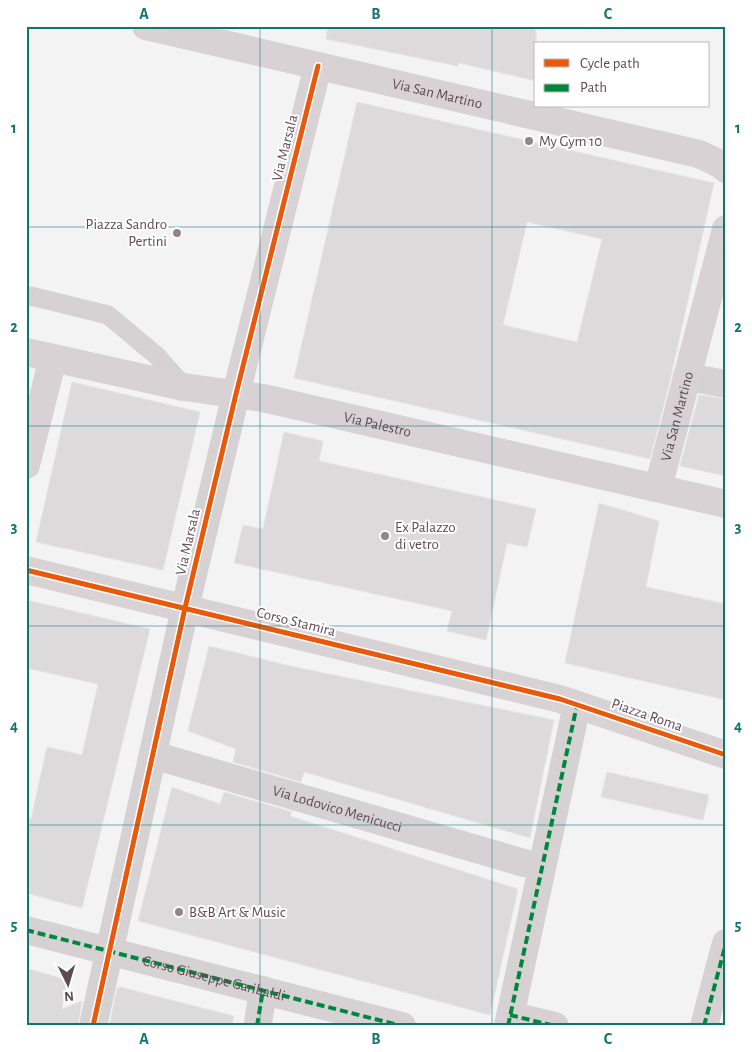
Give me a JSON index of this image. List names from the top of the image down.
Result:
{
  "streets": {
    "street": [
      "Via San Martino",
      "Via Marsala",
      "Via Palestro",
      "Corso Stamira",
      "Piazza Roma",
      "Via Lodovico Menicucci",
      "Corso Giuseppe Garibaldi"
    ]
  },
  "crossings": [
    ["Via San Martino", "Via Marsala"],
    ["Via San Martino", "Via Palestro"],
    ["Via Marsala", "Via Palestro"],
    ["Via Marsala", "Corso Stamira"],
    ["Via Marsala", "Via Lodovico Menicucci"],
    ["Via Marsala", "Corso Giuseppe Garibaldi"],
    ["Corso Stamira", "Piazza Roma"]
  ],
  "places": [
    "My Gym 10",
    "Piazza Sandro Pertini",
    "Ex Palazzo di vetro",
    "B&B Art & Music"
  ],
  "legend": ["Cycle path", "Path"],
  "north": "bottom",
  "grid": {
    "columns": ["A", "B", "C"],
    "rows": [
      "1",
      "2",
      "3",
      "4",
      "5"
    ]
  }
}
